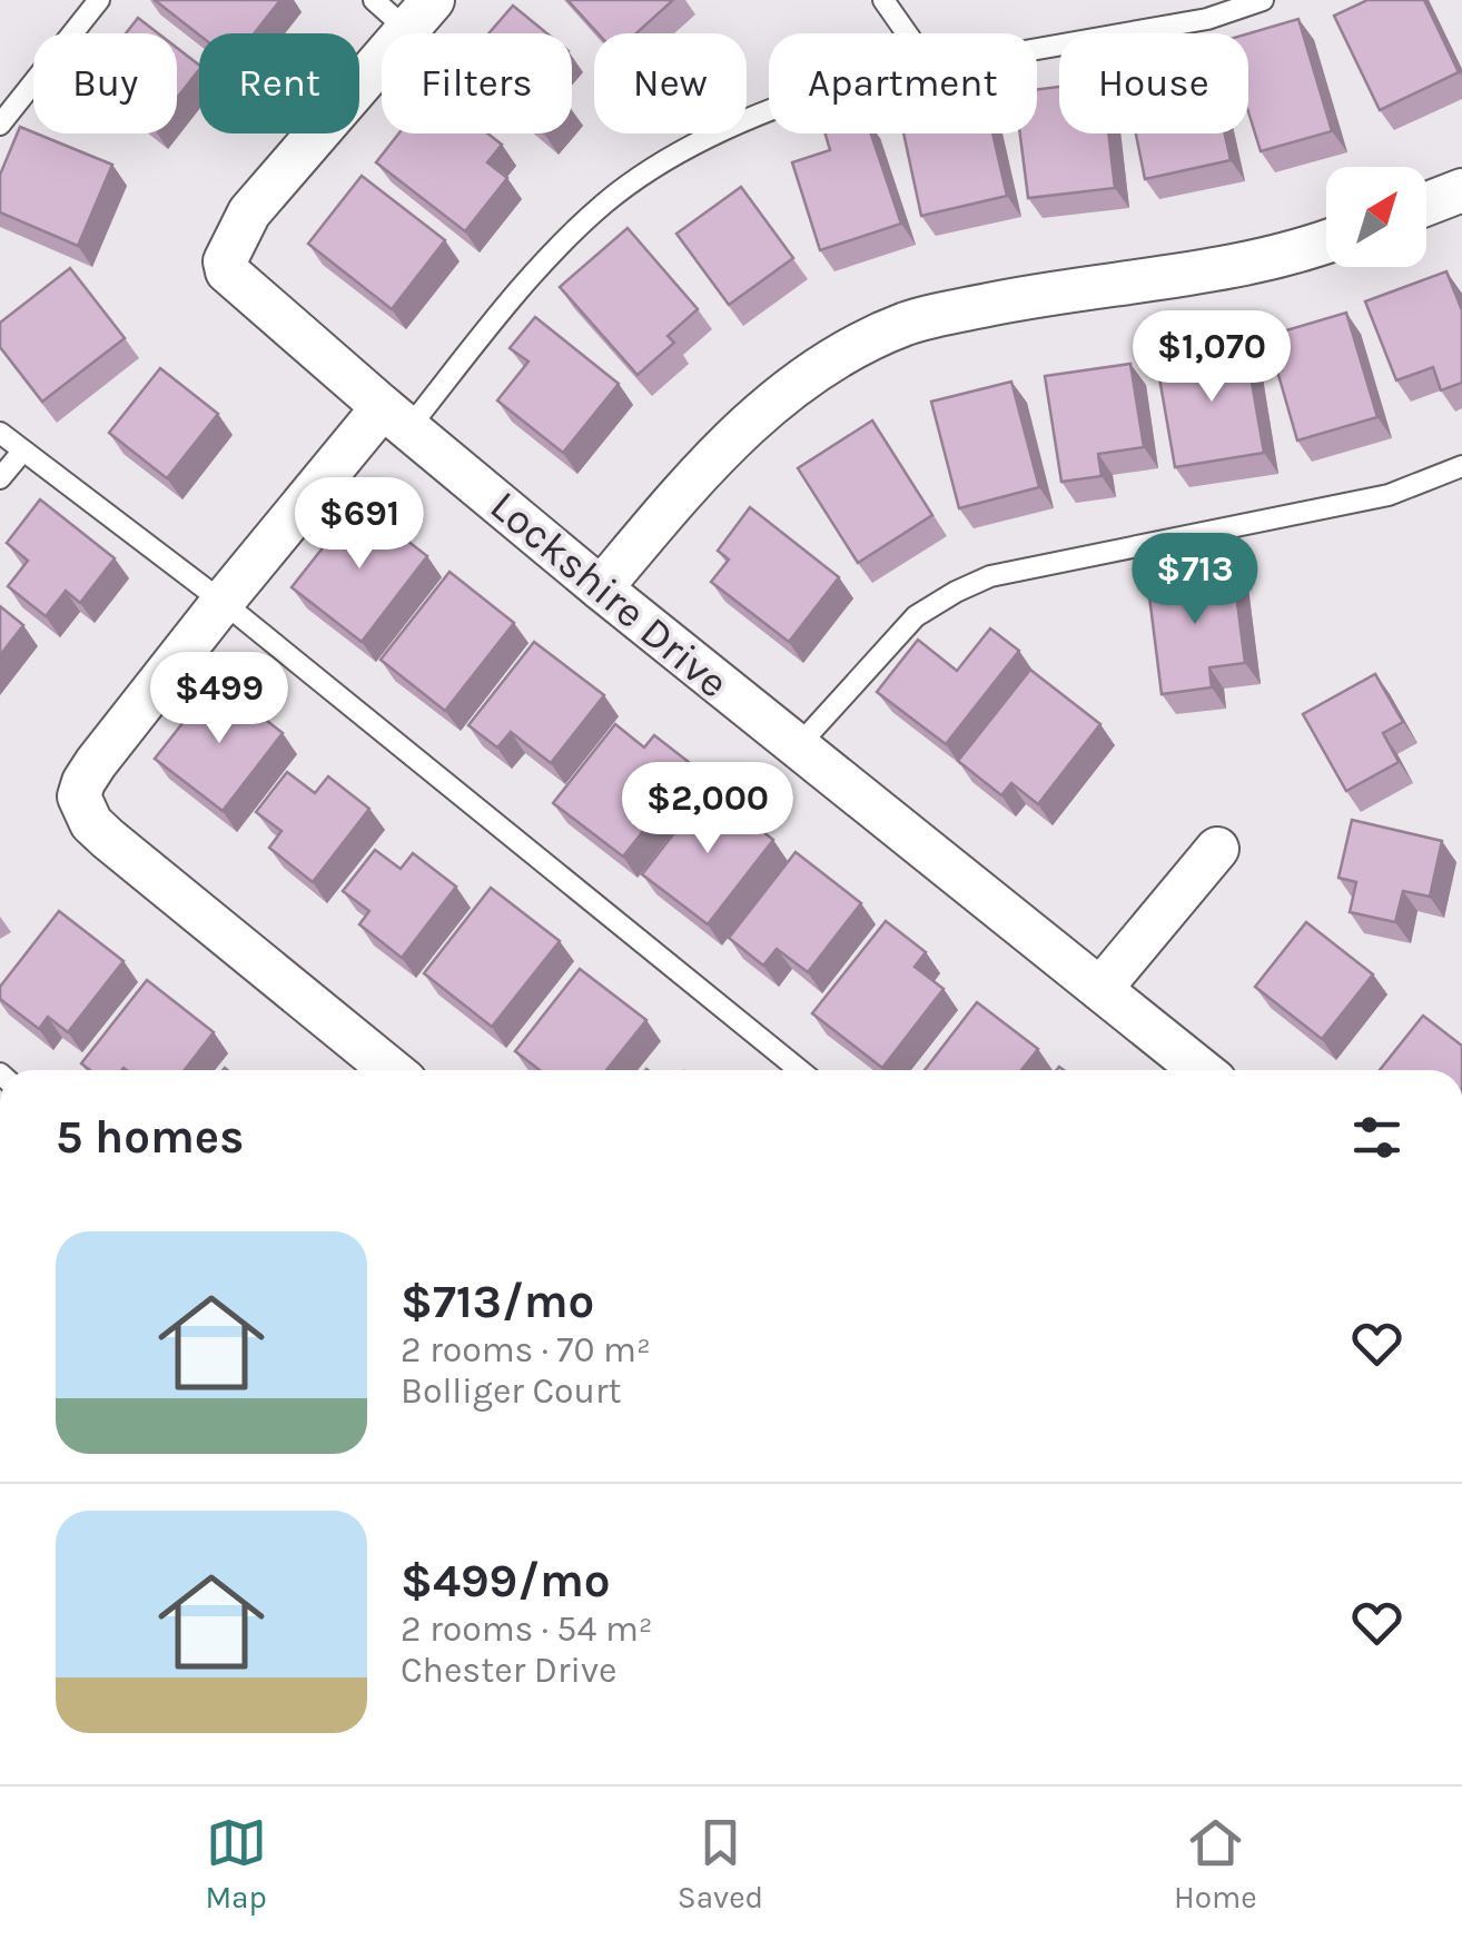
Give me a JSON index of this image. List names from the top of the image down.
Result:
{
  "streets": {
    "street": ["Lockshire Drive"]
  },
  "north": "top right",
  "page": {
    "chip": [
      "Buy",
      "Rent",
      "Filters",
      "New",
      "Apartment",
      "House"
    ],
    "price": [
      "$1,070",
      "$691",
      "$713",
      "$499",
      "$2,000"
    ],
    "heading": "5 homes",
    "list": [
      {
        "name": "$713/mo",
        "note": "2 rooms · 70 m² · Bolliger Court"
      },
      {
        "name": "$499/mo",
        "note": "2 rooms · 54 m² · Chester Drive"
      }
    ],
    "tabs": ["Map", "Saved", "Home"]
  }
}
